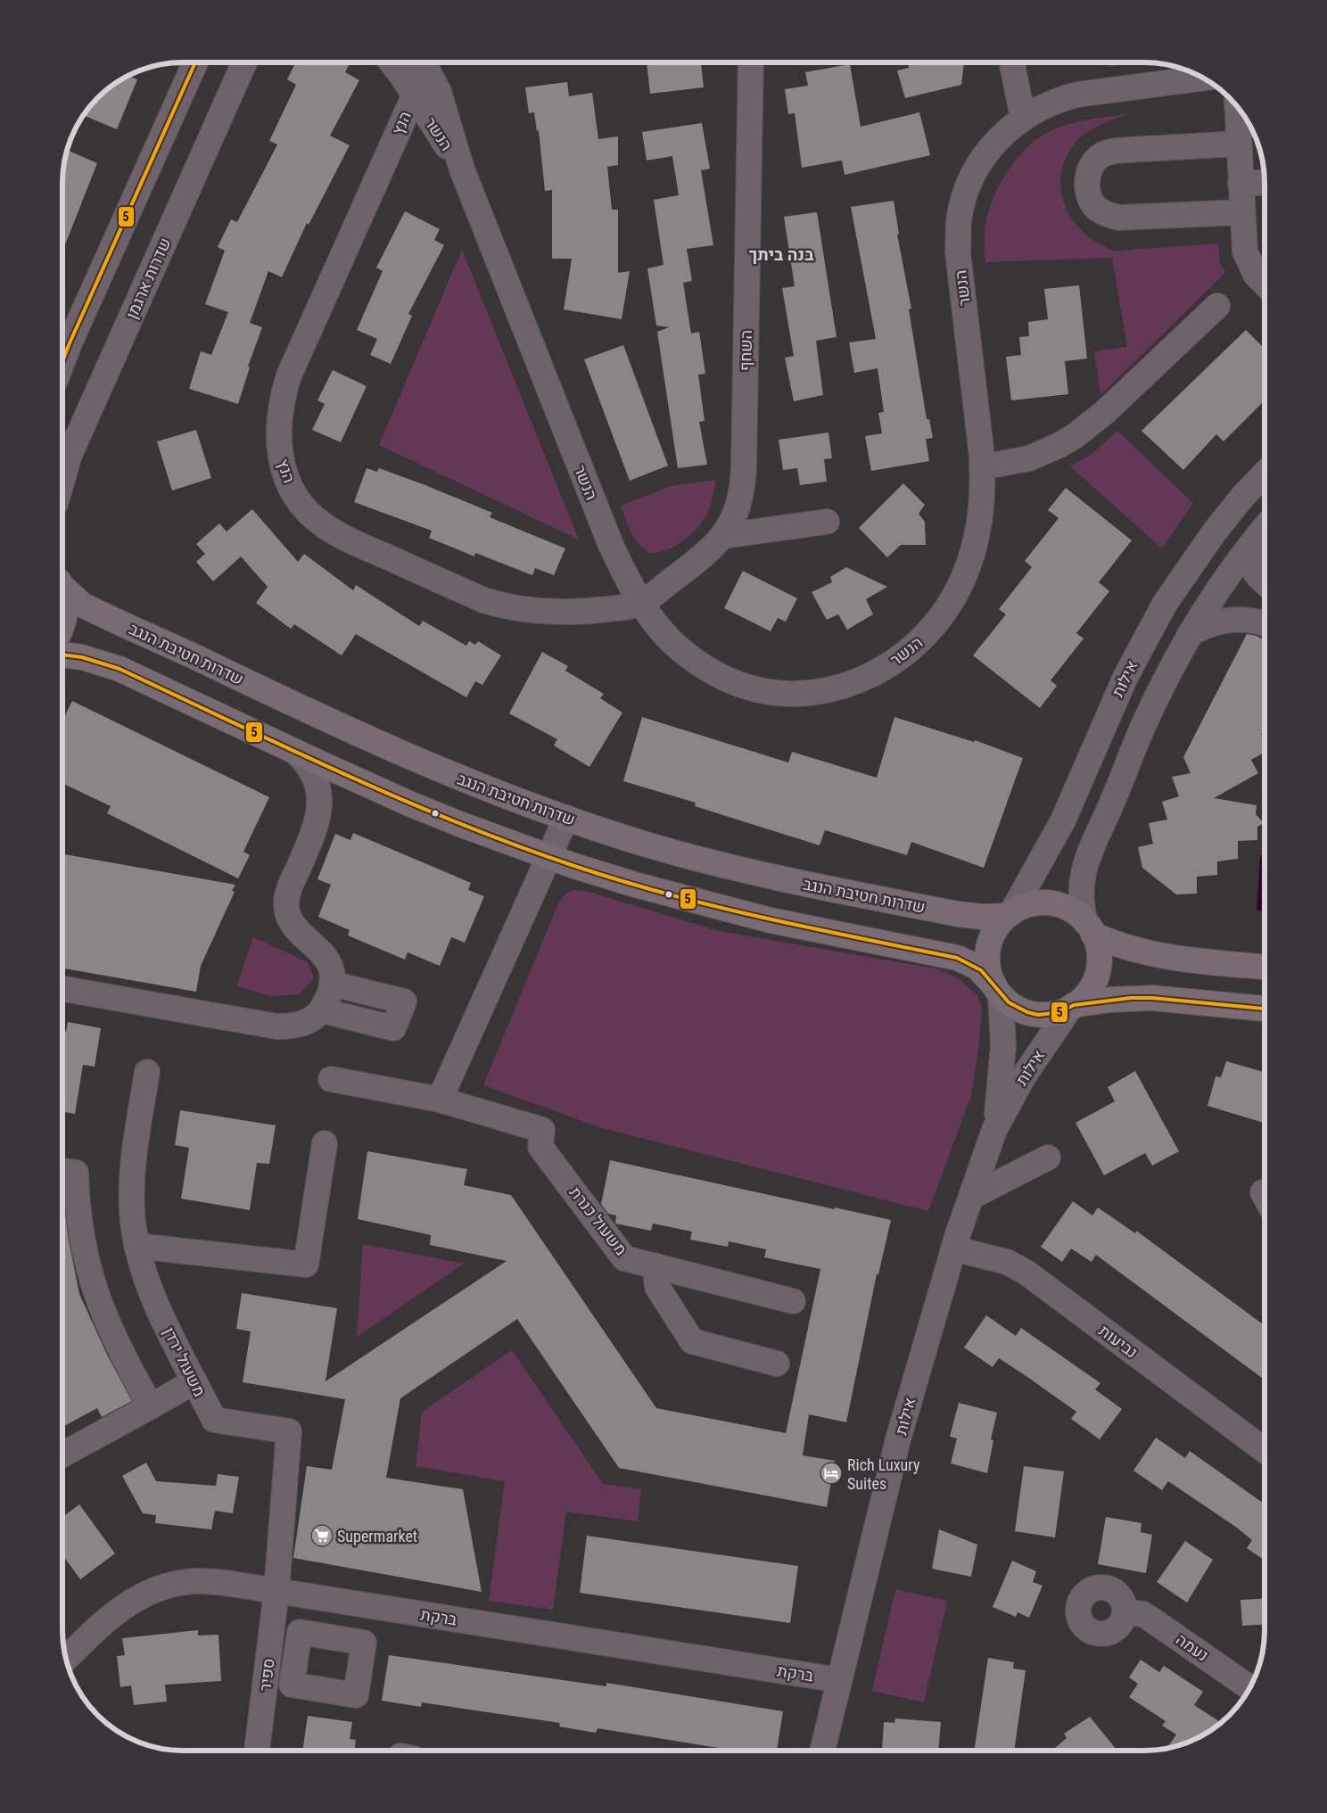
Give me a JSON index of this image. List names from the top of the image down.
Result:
{
  "streets": {
    "main road": ["שדרות חטיבת הנגב"],
    "street": [
      "הנץ",
      "הנשר",
      "שדרות ארגמן",
      "השחף",
      "אילות",
      "משעול כנרת",
      "נביעות",
      "משעול ירדן",
      "ברקת",
      "נעמה",
      "ספיר"
    ]
  },
  "crossings": [
    ["הנץ", "הנשר"],
    ["הנץ", "השחף"],
    ["הנשר", "השחף"],
    ["שדרות חטיבת הנגב", "אילות"],
    ["אילות", "נביעות"],
    ["אילות", "ברקת"],
    ["משעול ירדן", "ברקת"],
    ["משעול ירדן", "ספיר"],
    ["ברקת", "ספיר"]
  ],
  "districts": ["בנה ביתך"],
  "places": {
    "hotel": ["Rich Luxury Suites"],
    "supermarket": ["Supermarket"]
  },
  "lines": ["transit line 5"]
}
